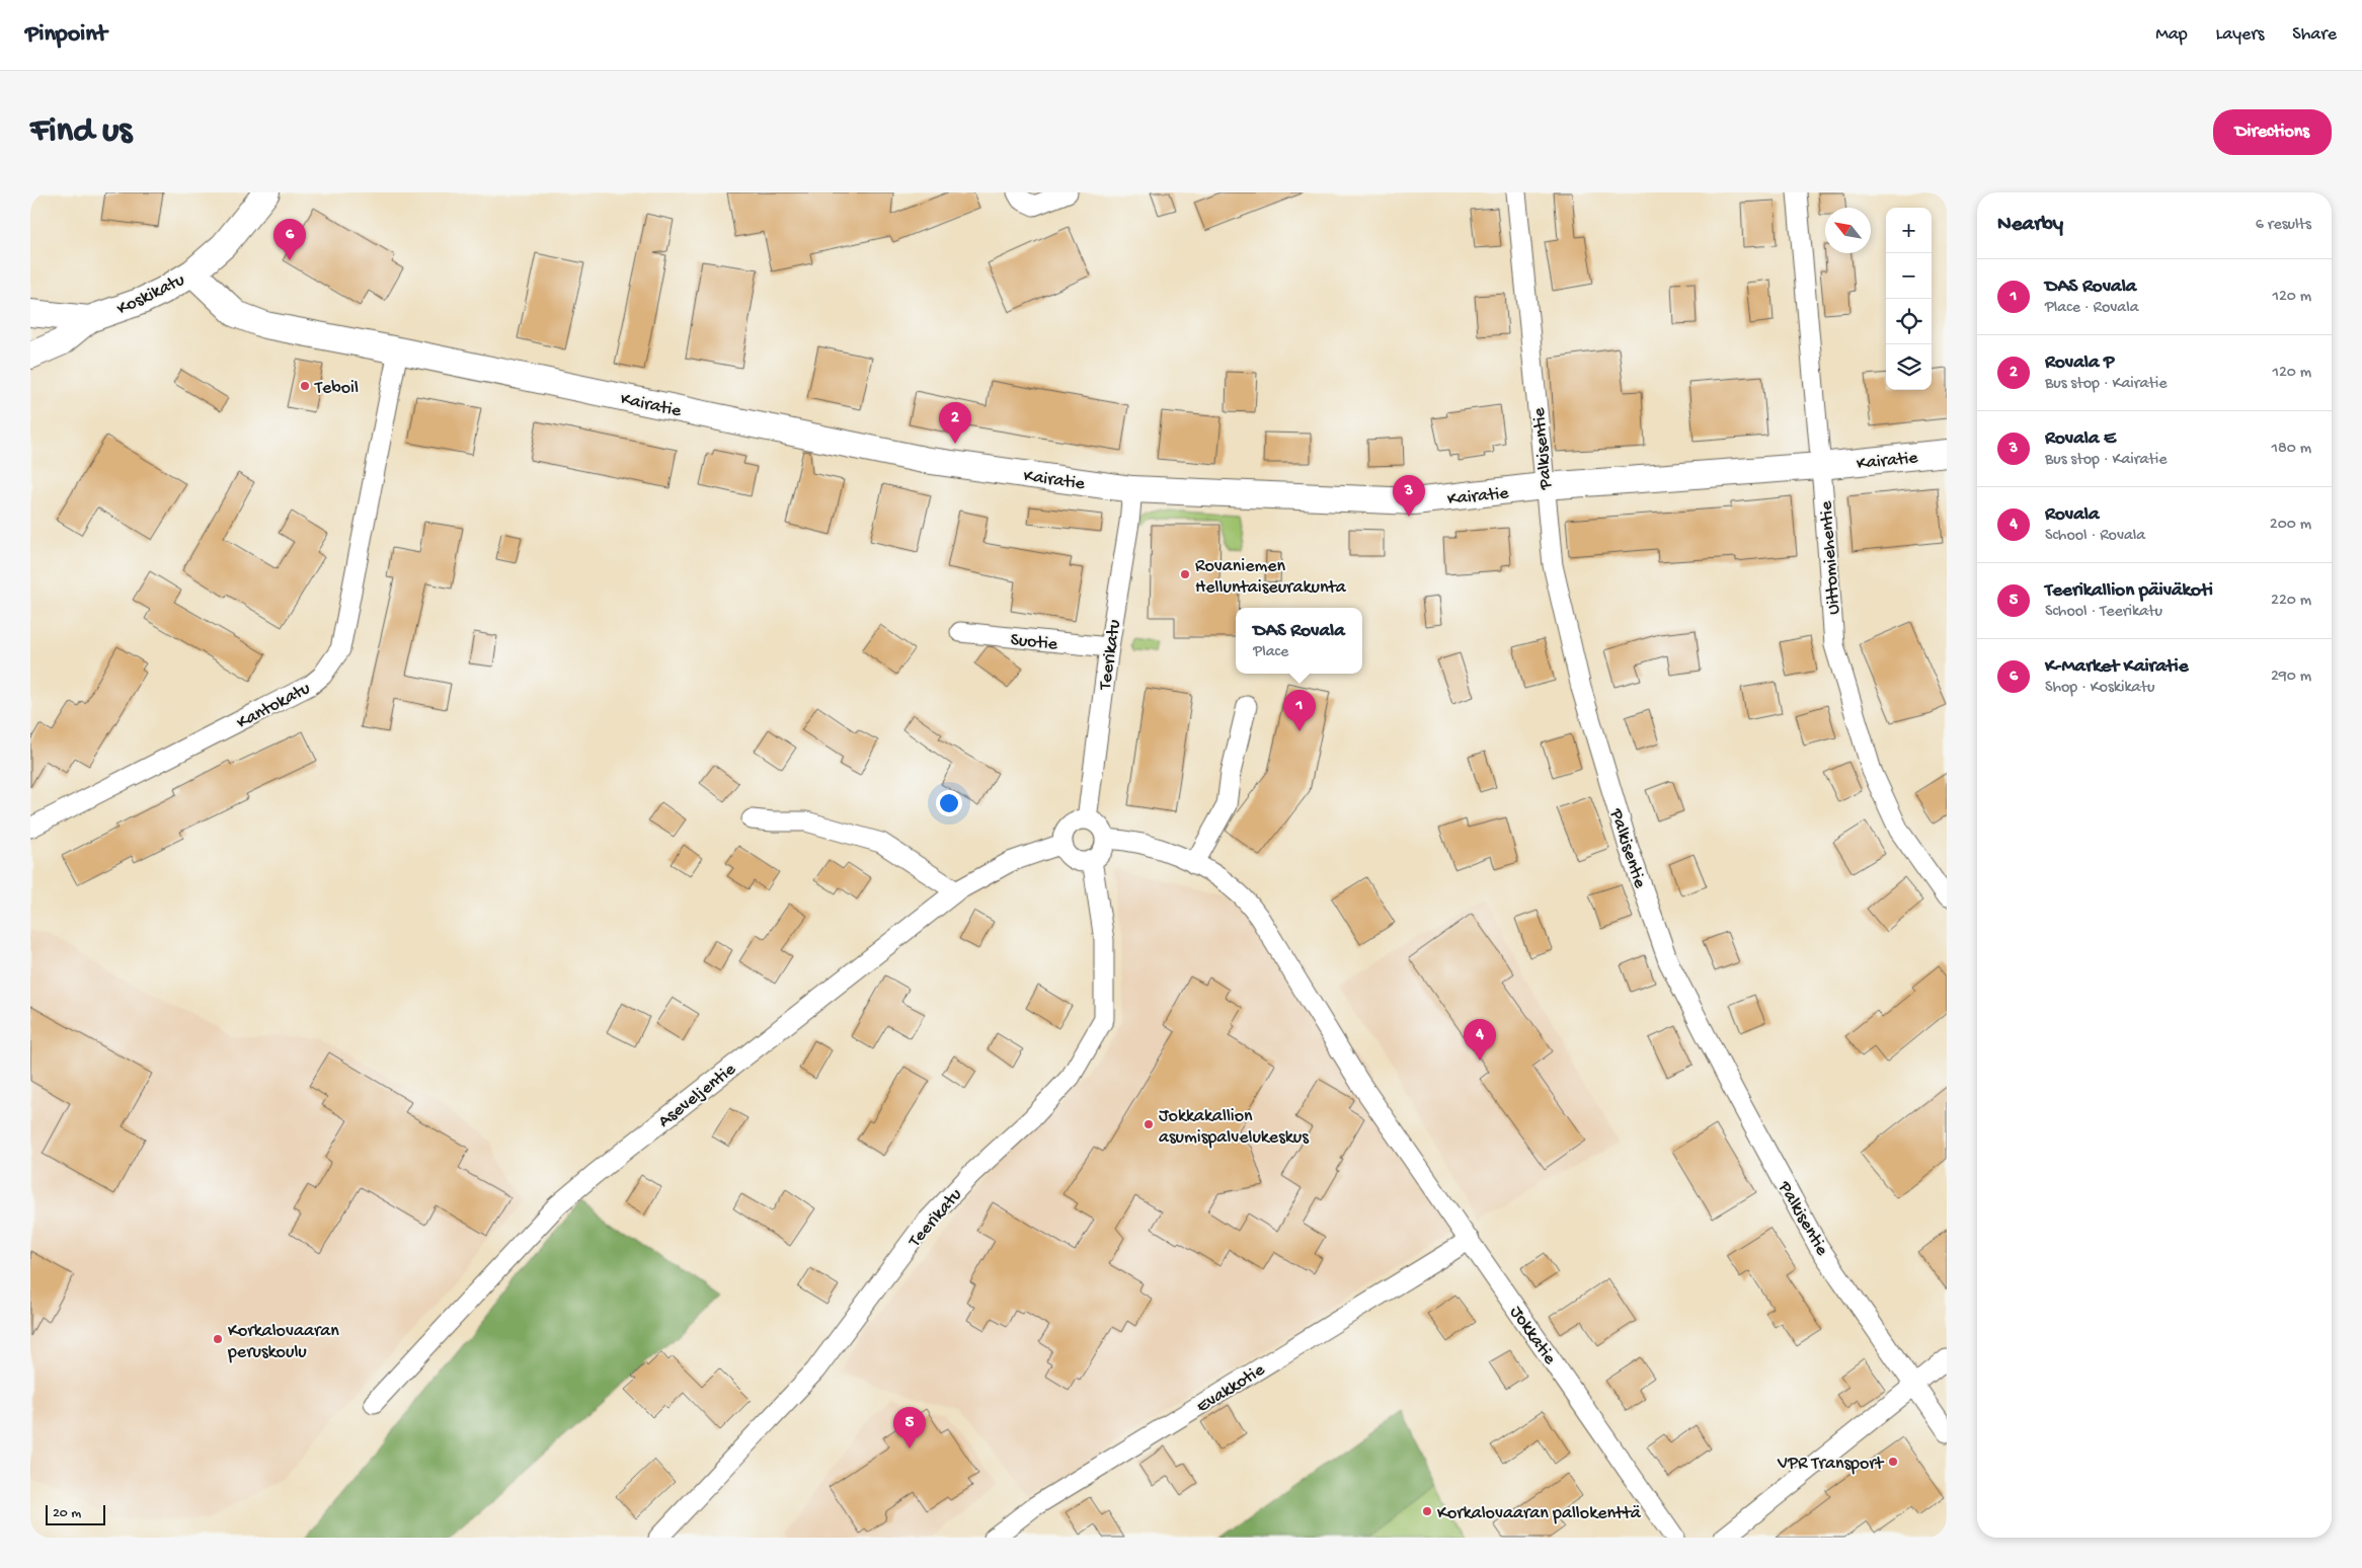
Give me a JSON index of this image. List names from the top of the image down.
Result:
{
  "streets": {
    "main road": ["Koskikatu", "Kairatie"],
    "street": [
      "Palkisentie",
      "Uittomiehentie",
      "Suotie",
      "Teerikatu",
      "Kantokatu",
      "Aseveljentie",
      "Jokkatie",
      "Evakkotie"
    ]
  },
  "crossings": [
    ["Koskikatu", "Kairatie"],
    ["Kairatie", "Palkisentie"],
    ["Kairatie", "Uittomiehentie"],
    ["Kairatie", "Teerikatu"],
    ["Kairatie", "Kantokatu"],
    ["Suotie", "Teerikatu"],
    ["Teerikatu", "Aseveljentie"],
    ["Teerikatu", "Jokkatie"],
    ["Aseveljentie", "Jokkatie"],
    ["Jokkatie", "Evakkotie"]
  ],
  "places": [
    "Teboil",
    "Rovaniemen Helluntaiseurakunta",
    "Jokkakallion asumispalvelukeskus",
    "Korkalovaaran peruskoulu",
    "VPR Transport",
    "Korkalovaaran pallokenttä"
  ],
  "scale_bar": "20 m",
  "north": "top left",
  "page": {
    "header": "Pinpoint",
    "nav": ["Map", "Layers", "Share"],
    "buttons": "Directions",
    "title": "Find us",
    "heading": ["Nearby", "6 results"],
    "map_buttons": ["+", "−"],
    "pins": [
      "6",
      "2",
      "3",
      "1",
      "4",
      "5"
    ],
    "list": [
      {
        "mark": "1",
        "name": "DAS Rovala",
        "note": "Place · Rovala",
        "value": "120 m"
      },
      {
        "mark": "2",
        "name": "Rovala P",
        "note": "Bus stop · Kairatie",
        "value": "120 m"
      },
      {
        "mark": "3",
        "name": "Rovala E",
        "note": "Bus stop · Kairatie",
        "value": "180 m"
      },
      {
        "mark": "4",
        "name": "Rovala",
        "note": "School · Rovala",
        "value": "200 m"
      },
      {
        "mark": "5",
        "name": "Teerikallion päiväkoti",
        "note": "School · Teerikatu",
        "value": "220 m"
      },
      {
        "mark": "6",
        "name": "K-Market Kairatie",
        "note": "Shop · Koskikatu",
        "value": "290 m"
      }
    ],
    "popup": ["DAS Rovala", "Place"],
    "scale": "20 m"
  }
}
